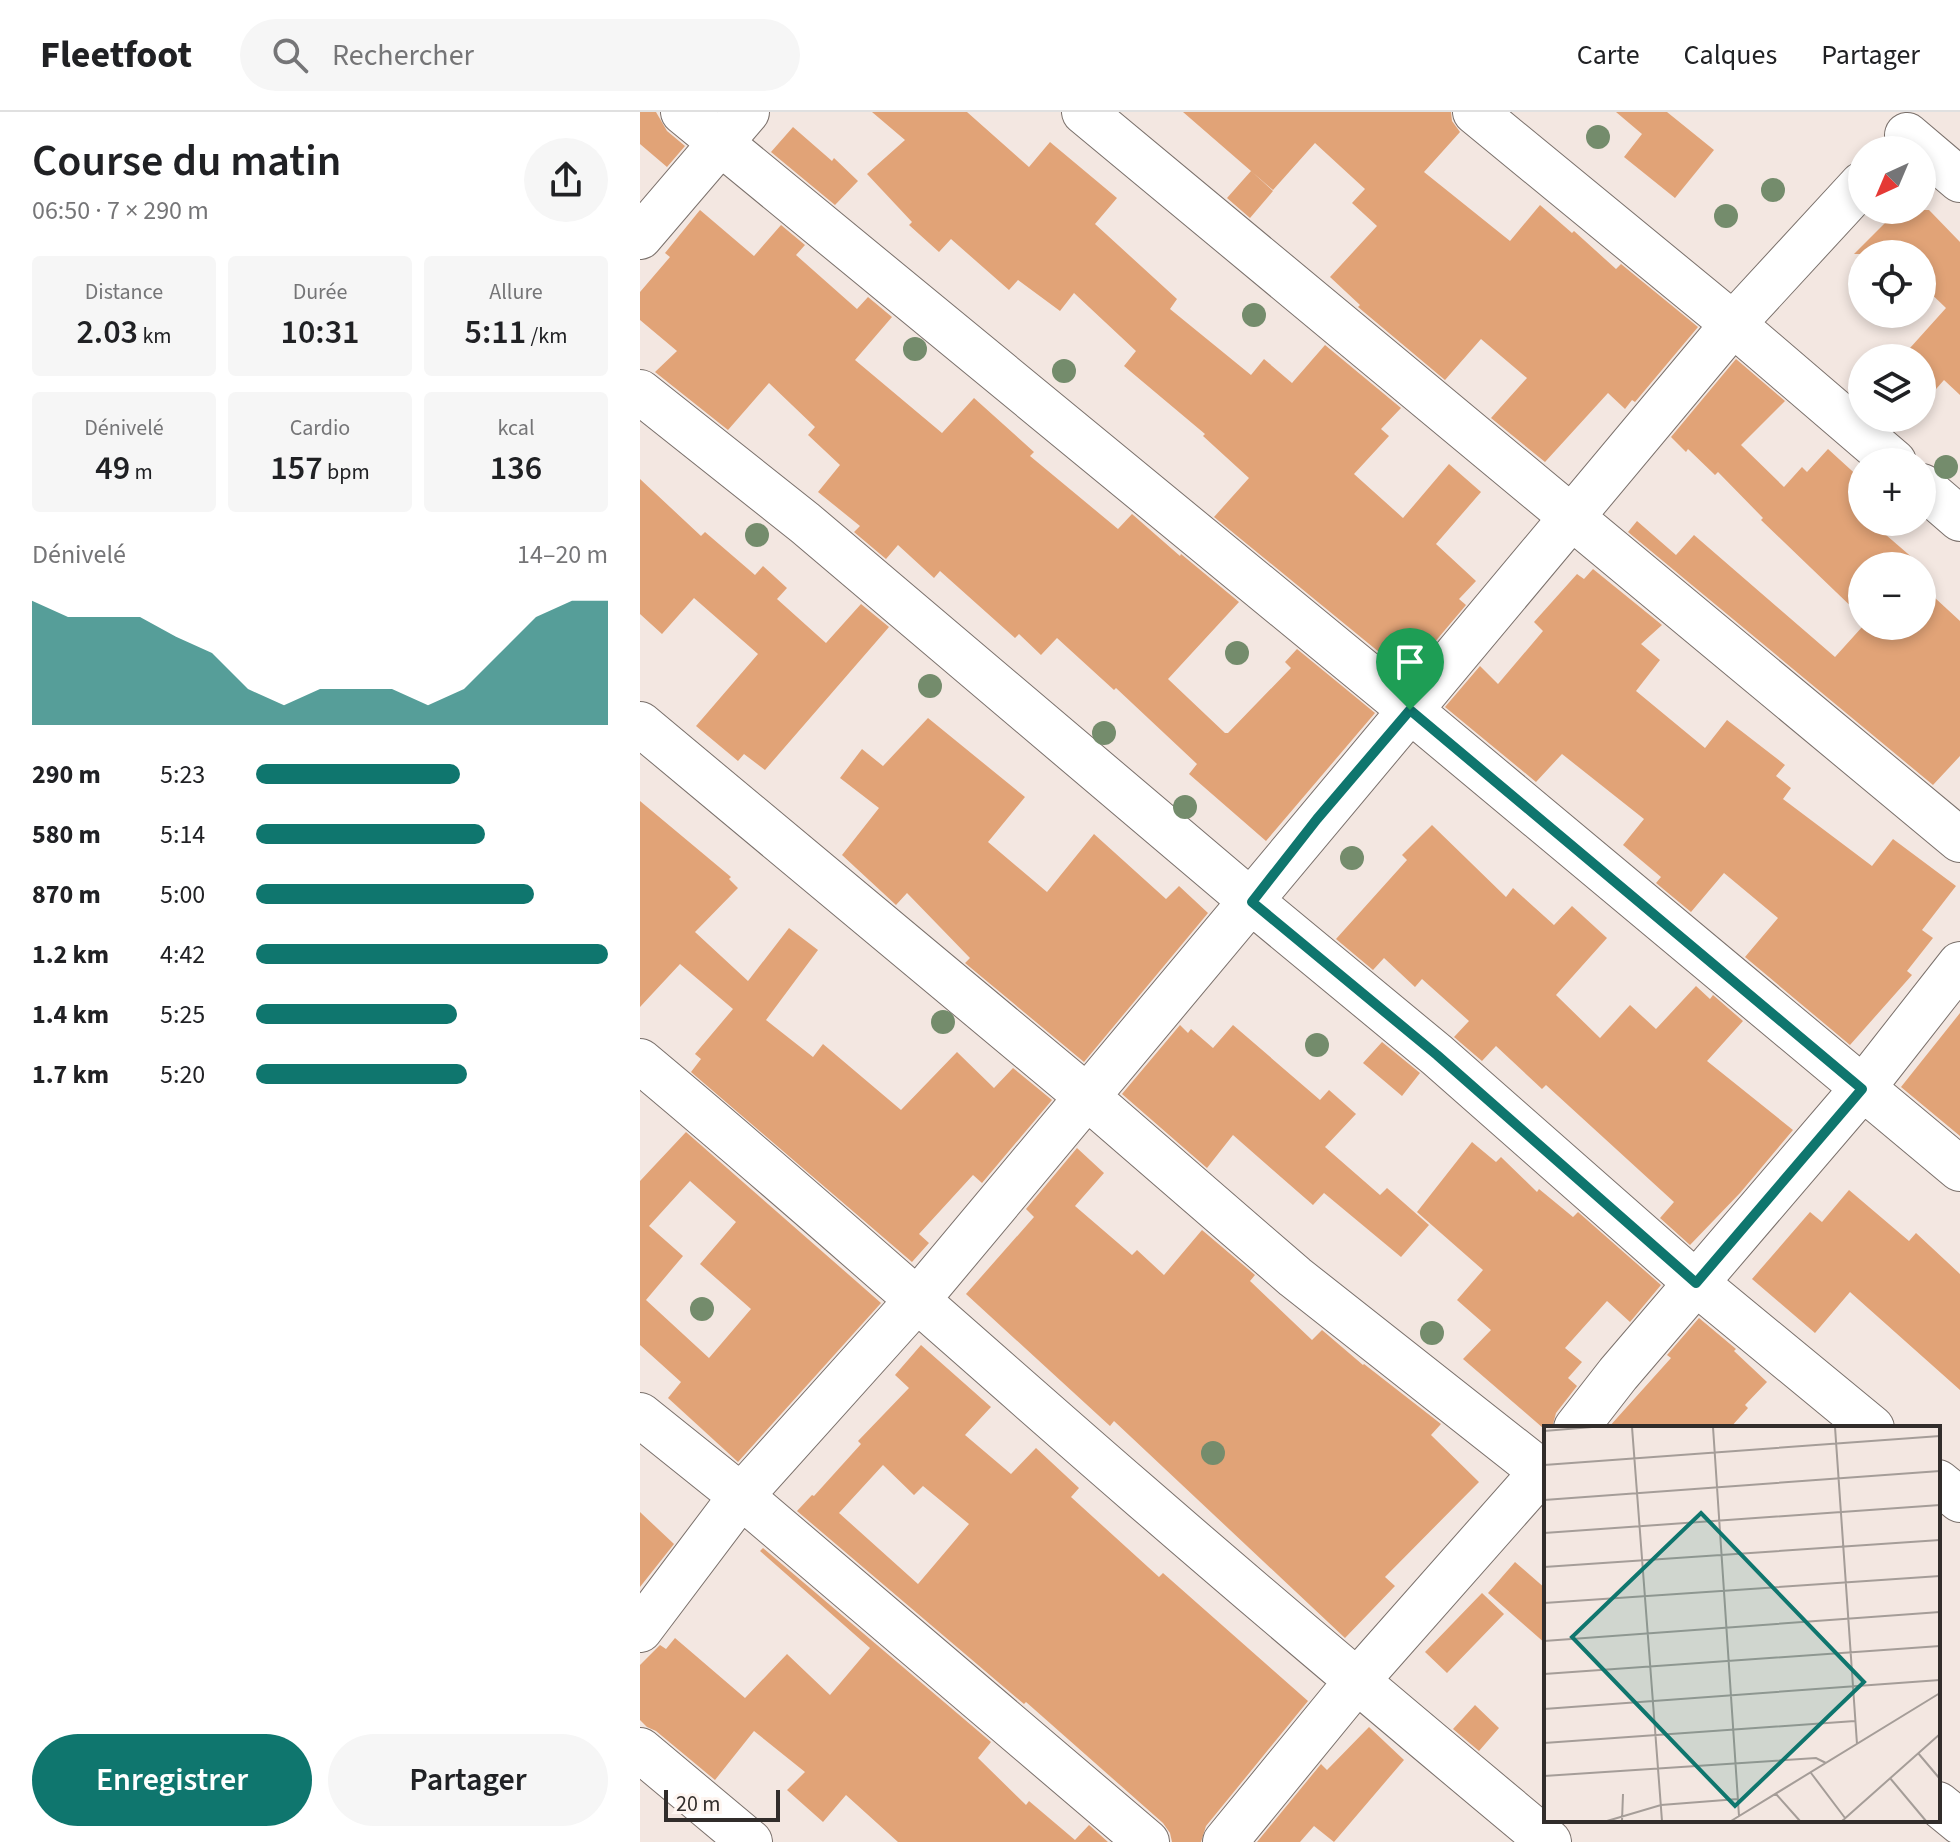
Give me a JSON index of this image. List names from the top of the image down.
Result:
{
  "scale_bar": "20 m",
  "north": "bottom left",
  "page": {
    "header": "Fleetfoot",
    "search": "Rechercher",
    "nav": ["Carte", "Calques", "Partager"],
    "heading": ["Course du matin", "06:50 · 7 × 290 m"],
    "map_buttons": ["+", "−"],
    "stats": [
      ["Distance", "2.03 km"],
      ["Durée", "10:31"],
      ["Allure", "5:11 /km"],
      ["Dénivelé", "49 m"],
      ["Cardio", "157 bpm"],
      ["kcal", "136"]
    ],
    "chart": ["Dénivelé", "14–20 m"],
    "list": [
      {
        "name": "290 m",
        "note": "5:23"
      },
      {
        "name": "580 m",
        "note": "5:14"
      },
      {
        "name": "870 m",
        "note": "5:00"
      },
      {
        "name": "1.2 km",
        "note": "4:42"
      },
      {
        "name": "1.4 km",
        "note": "5:25"
      },
      {
        "name": "1.7 km",
        "note": "5:20"
      }
    ],
    "buttons": ["Enregistrer", "Partager"],
    "scale": "20 m"
  }
}
